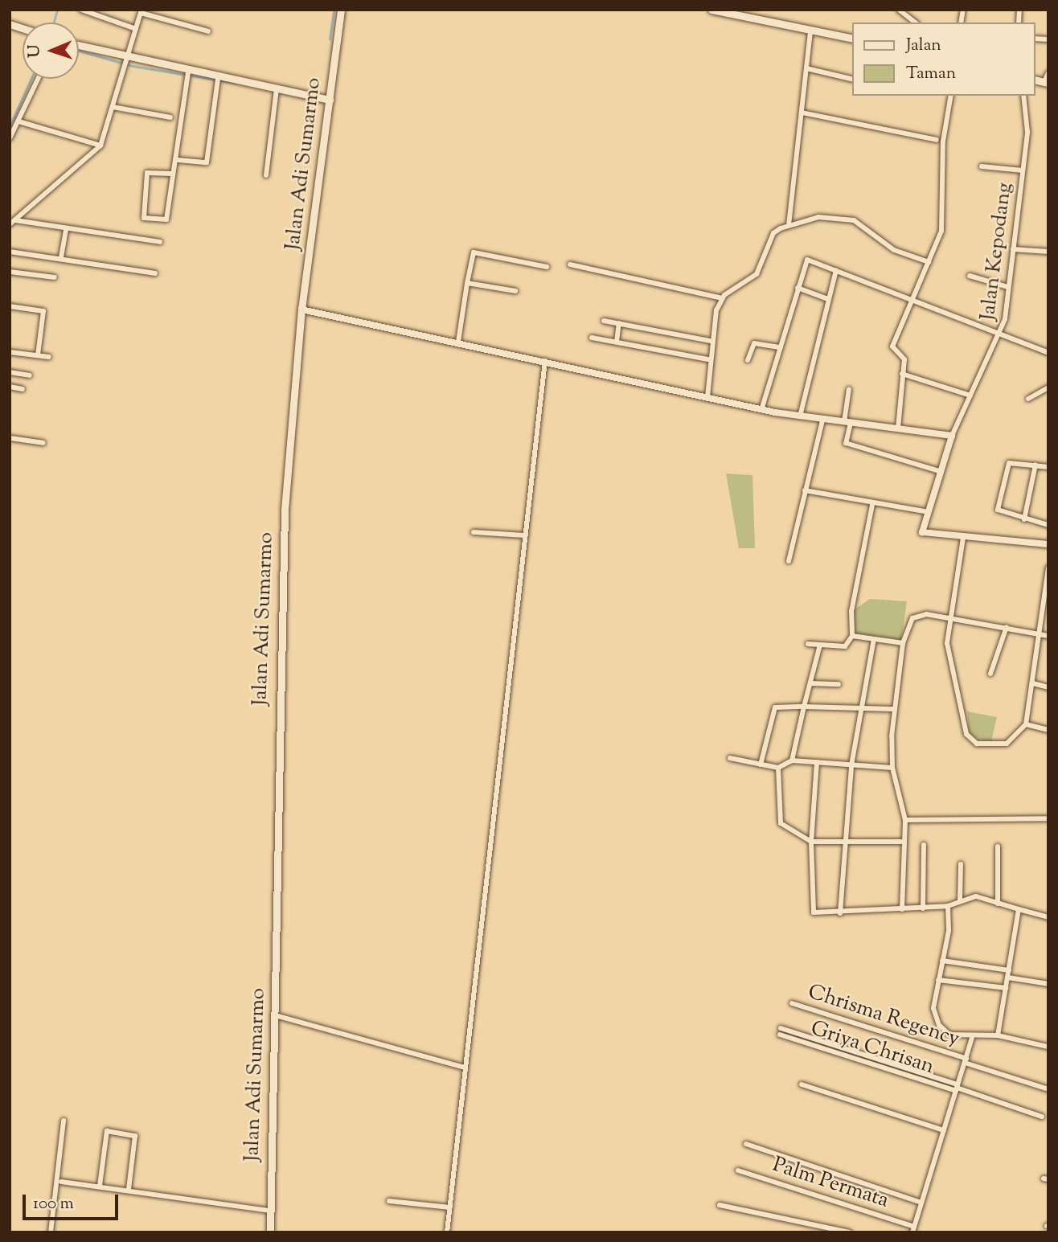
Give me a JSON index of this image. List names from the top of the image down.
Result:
{
  "streets": {
    "main road": ["Jalan Adi Sumarmo"],
    "street": [
      "Jalan Kepodang",
      "Chrisma Regency",
      "Griya Chrisan",
      "Palm Permata"
    ]
  },
  "legend": ["Jalan", "Taman"],
  "scale_bar": "100 m",
  "north": "left"
}
